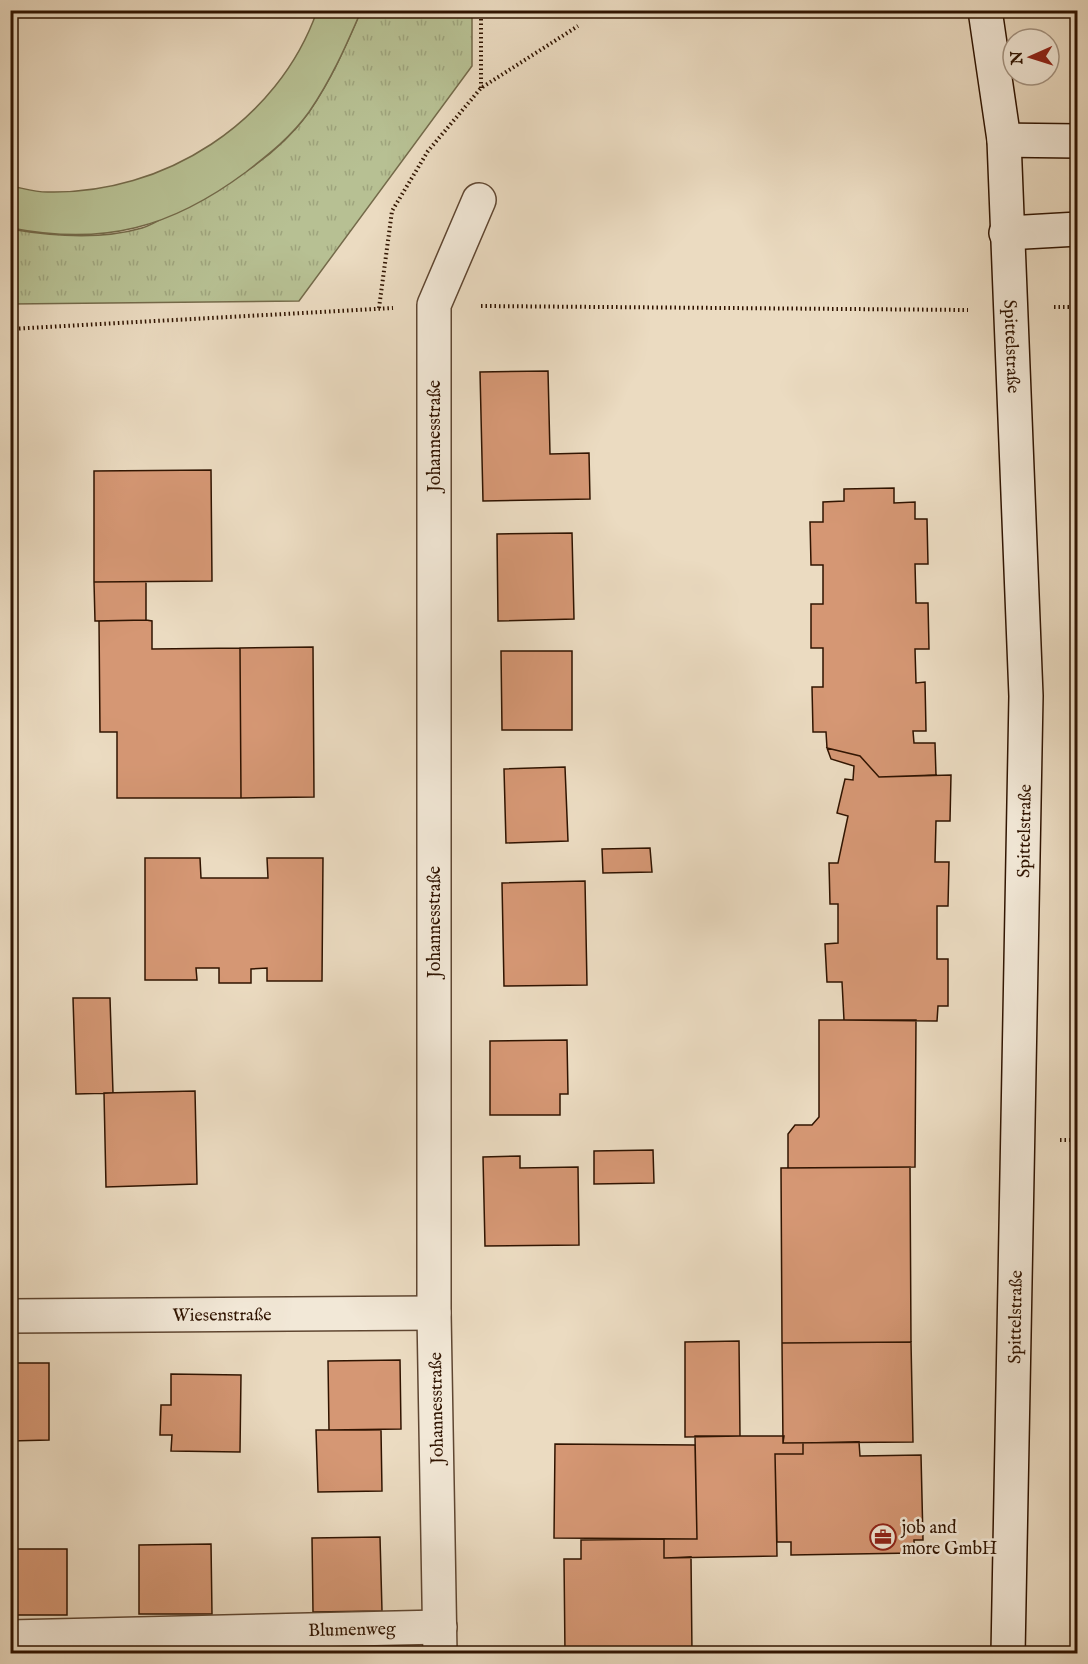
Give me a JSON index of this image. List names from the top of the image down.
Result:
{
  "streets": {
    "street": [
      "Spittelstraße",
      "Johannesstraße",
      "Wiesenstraße",
      "Blumenweg"
    ]
  },
  "crossings": [
    ["Johannesstraße", "Wiesenstraße"],
    ["Johannesstraße", "Blumenweg"]
  ],
  "places": {
    "office": ["job and more GmbH"]
  },
  "north": "left"
}
